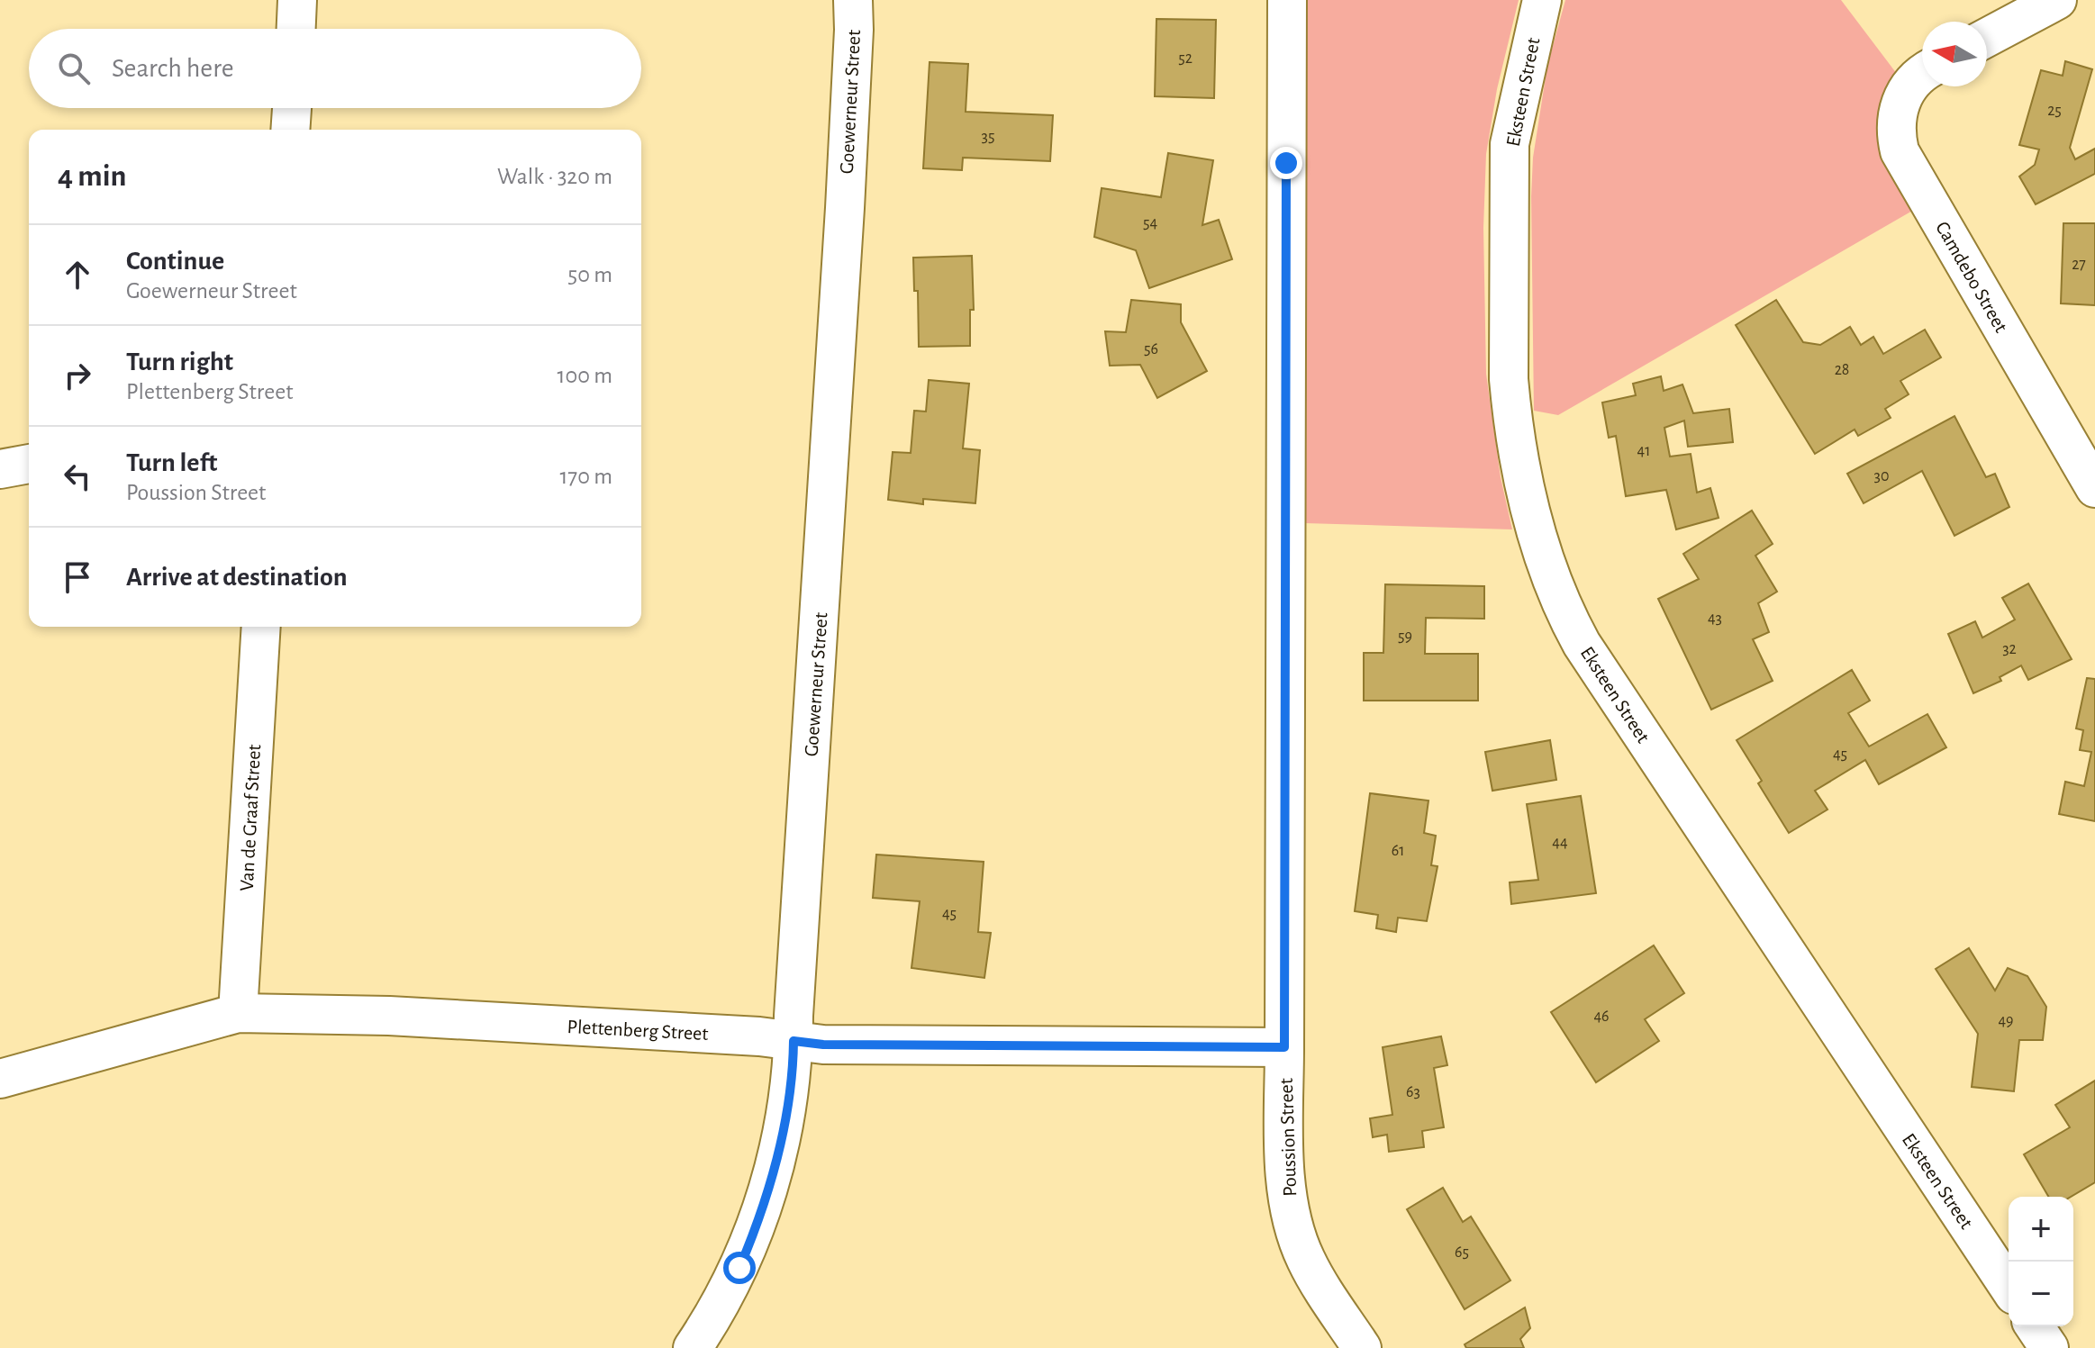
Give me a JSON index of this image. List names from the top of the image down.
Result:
{
  "streets": {
    "street": [
      "Eksteen Street",
      "Goewerneur Street",
      "Camdebo Street",
      "Van de Graaf Street",
      "Plettenberg Street",
      "Poussion Street"
    ]
  },
  "crossings": [
    ["Goewerneur Street", "Plettenberg Street"],
    ["Van de Graaf Street", "Plettenberg Street"],
    ["Plettenberg Street", "Poussion Street"]
  ],
  "house_numbers": [
    "52",
    "25",
    "35",
    "54",
    "27",
    "56",
    "28",
    "41",
    "30",
    "43",
    "59",
    "32",
    "45",
    "44",
    "61",
    "45",
    "46",
    "49",
    "63",
    "65"
  ],
  "north": "left",
  "page": {
    "search": "Search here",
    "heading": ["4 min", "Walk · 320 m"],
    "list": [
      ["Continue", "Goewerneur Street", "50 m"],
      ["Turn right", "Plettenberg Street", "100 m"],
      ["Turn left", "Poussion Street", "170 m"],
      "Arrive at destination"
    ],
    "map_buttons": ["+", "−"]
  }
}
